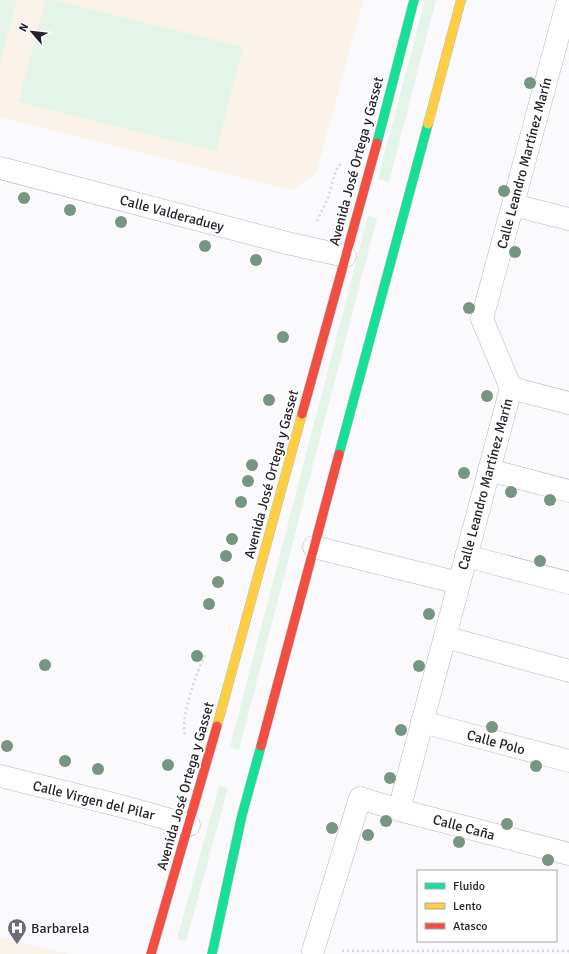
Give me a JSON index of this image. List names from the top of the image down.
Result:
{
  "streets": {
    "main road": ["Avenida José Ortega y Gasset"],
    "street": [
      "Calle Leandro Martínez Marín",
      "Calle Valderaduey",
      "Calle Polo",
      "Calle Virgen del Pilar",
      "Calle Caña"
    ]
  },
  "crossings": [
    ["Avenida José Ortega y Gasset", "Calle Valderaduey"],
    ["Avenida José Ortega y Gasset", "Calle Virgen del Pilar"],
    ["Calle Leandro Martínez Marín", "Calle Polo"],
    ["Calle Leandro Martínez Marín", "Calle Caña"]
  ],
  "places": {
    "hospital": ["Barbarela"]
  },
  "legend": ["Fluido", "Lento", "Atasco"],
  "north": "top left"
}
